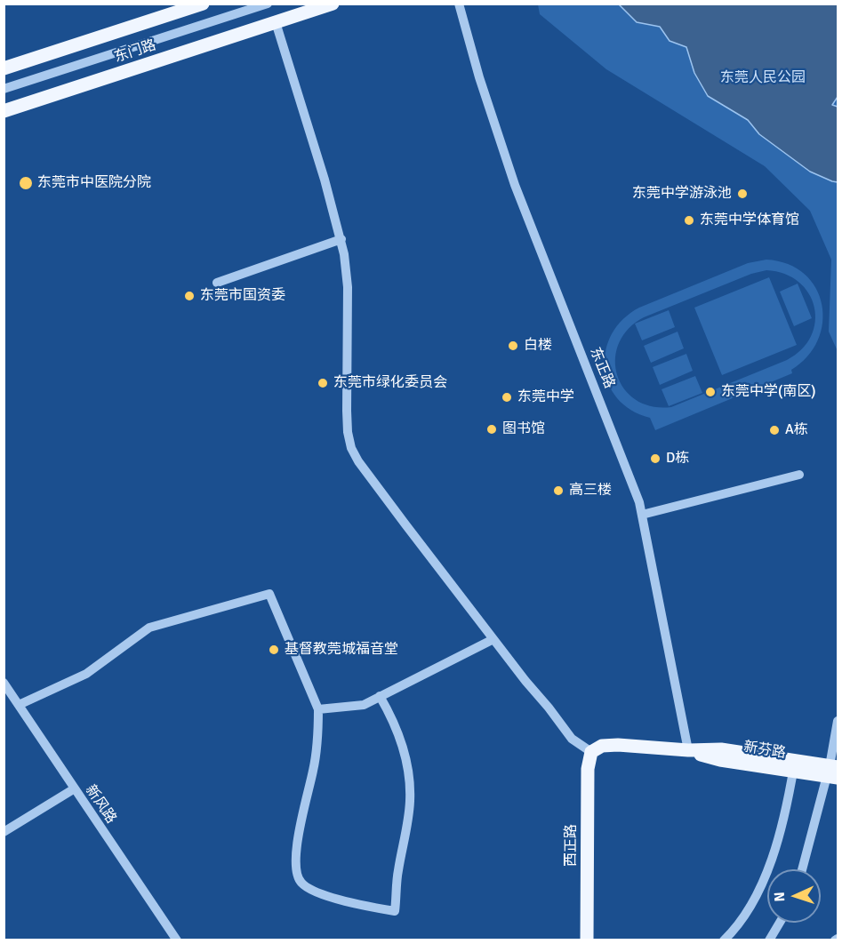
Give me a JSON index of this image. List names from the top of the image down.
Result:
{
  "streets": {
    "main road": ["东门路", "新芬路", "西正路"],
    "street": ["东正路", "新风路"]
  },
  "crossings": [
    ["东正路", "新芬路"],
    ["新芬路", "西正路"]
  ],
  "parks": ["东莞人民公园"],
  "places": [
    "东莞市中医院分院",
    "东莞中学游泳池",
    "东莞中学体育馆",
    "东莞市国资委",
    "白楼",
    "东莞市绿化委员会",
    "东莞中学(南区)",
    "东莞中学",
    "图书馆",
    "A栋",
    "D栋",
    "高三楼",
    "基督教莞城福音堂"
  ],
  "north": "left"
}
